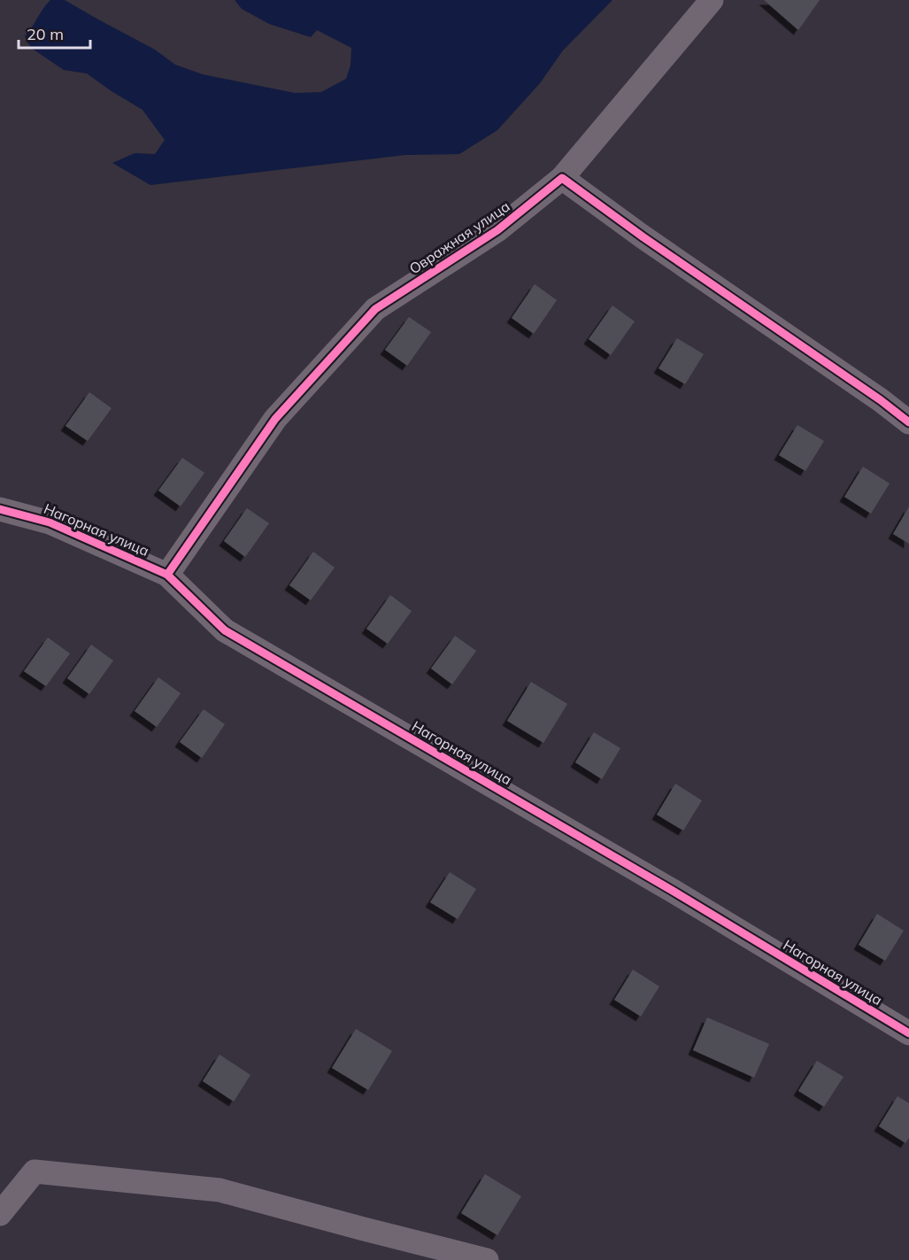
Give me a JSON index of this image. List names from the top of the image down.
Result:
{
  "streets": {
    "street": ["Овражная улица", "Нагорная улица"]
  },
  "crossings": [
    ["Овражная улица", "Нагорная улица"]
  ],
  "scale_bar": "20 m"
}
